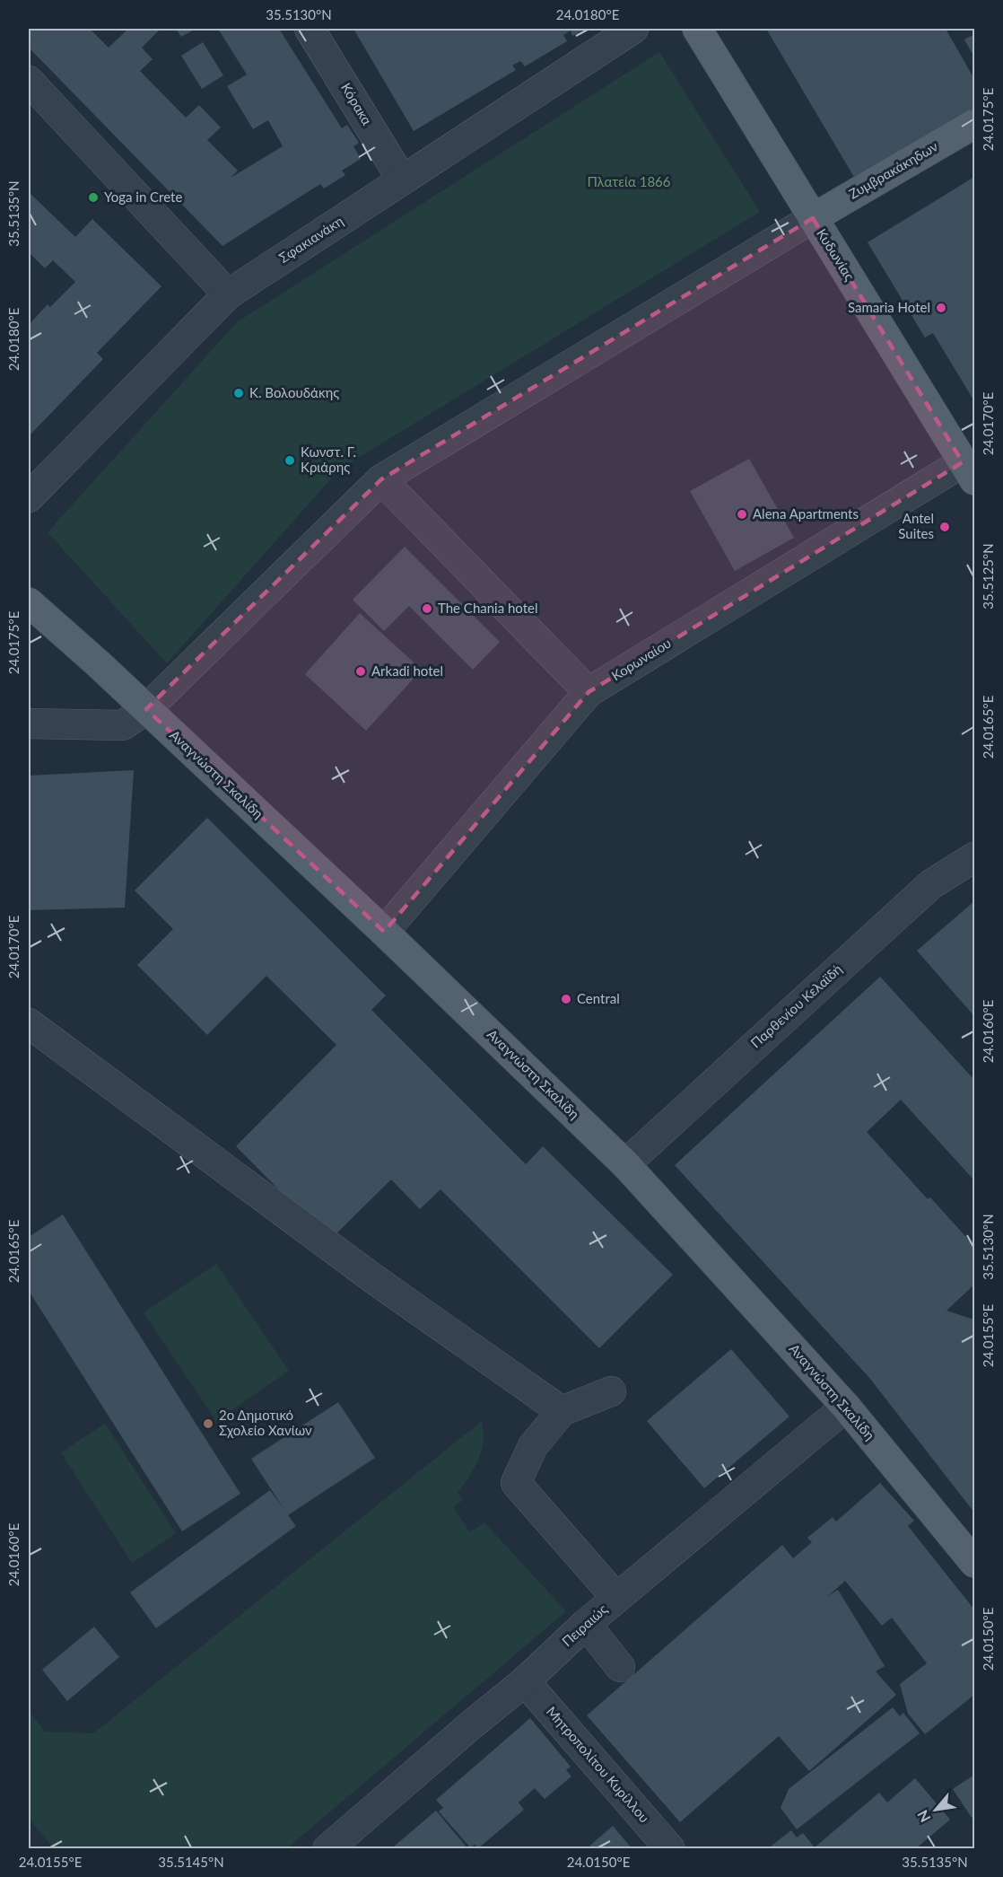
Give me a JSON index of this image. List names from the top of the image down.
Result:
{
  "streets": {
    "main road": ["Ζυμβρακάκηδων", "Κυδωνίας", "Αναγνώστη Σκαλίδη"],
    "street": [
      "Κόρακα",
      "Σφακιανάκη",
      "Κορωναίου",
      "Παρθενίου Κελαϊδή",
      "Πειραιώς",
      "Μητροπολίτου Κυρίλλου"
    ]
  },
  "crossings": [
    ["Κόρακα", "Σφακιανάκη"],
    ["Ζυμβρακάκηδων", "Κυδωνίας"],
    ["Κυδωνίας", "Κορωναίου"],
    ["Κορωναίου", "Αναγνώστη Σκαλίδη"],
    ["Αναγνώστη Σκαλίδη", "Παρθενίου Κελαϊδή"],
    ["Αναγνώστη Σκαλίδη", "Πειραιώς"],
    ["Πειραιώς", "Μητροπολίτου Κυρίλλου"]
  ],
  "parks": ["Πλατεία 1866"],
  "places": [
    "Yoga in Crete",
    "Samaria Hotel",
    "Κ. Βολουδάκης",
    "Κωνστ. Γ. Κριάρης",
    "Alena Apartments",
    "Antel Suites",
    "The Chania hotel",
    "Arkadi hotel",
    "Central",
    "2ο Δημοτικό Σχολείο Χανίων"
  ],
  "north": "bottom left",
  "coordinates": [
    "35.5130°N",
    "24.0180°E",
    "24.0175°E",
    "35.5135°N",
    "24.0170°E",
    "35.5125°N",
    "24.0165°E",
    "24.0160°E",
    "24.0155°E",
    "24.0150°E",
    "35.5145°N"
  ]
}
